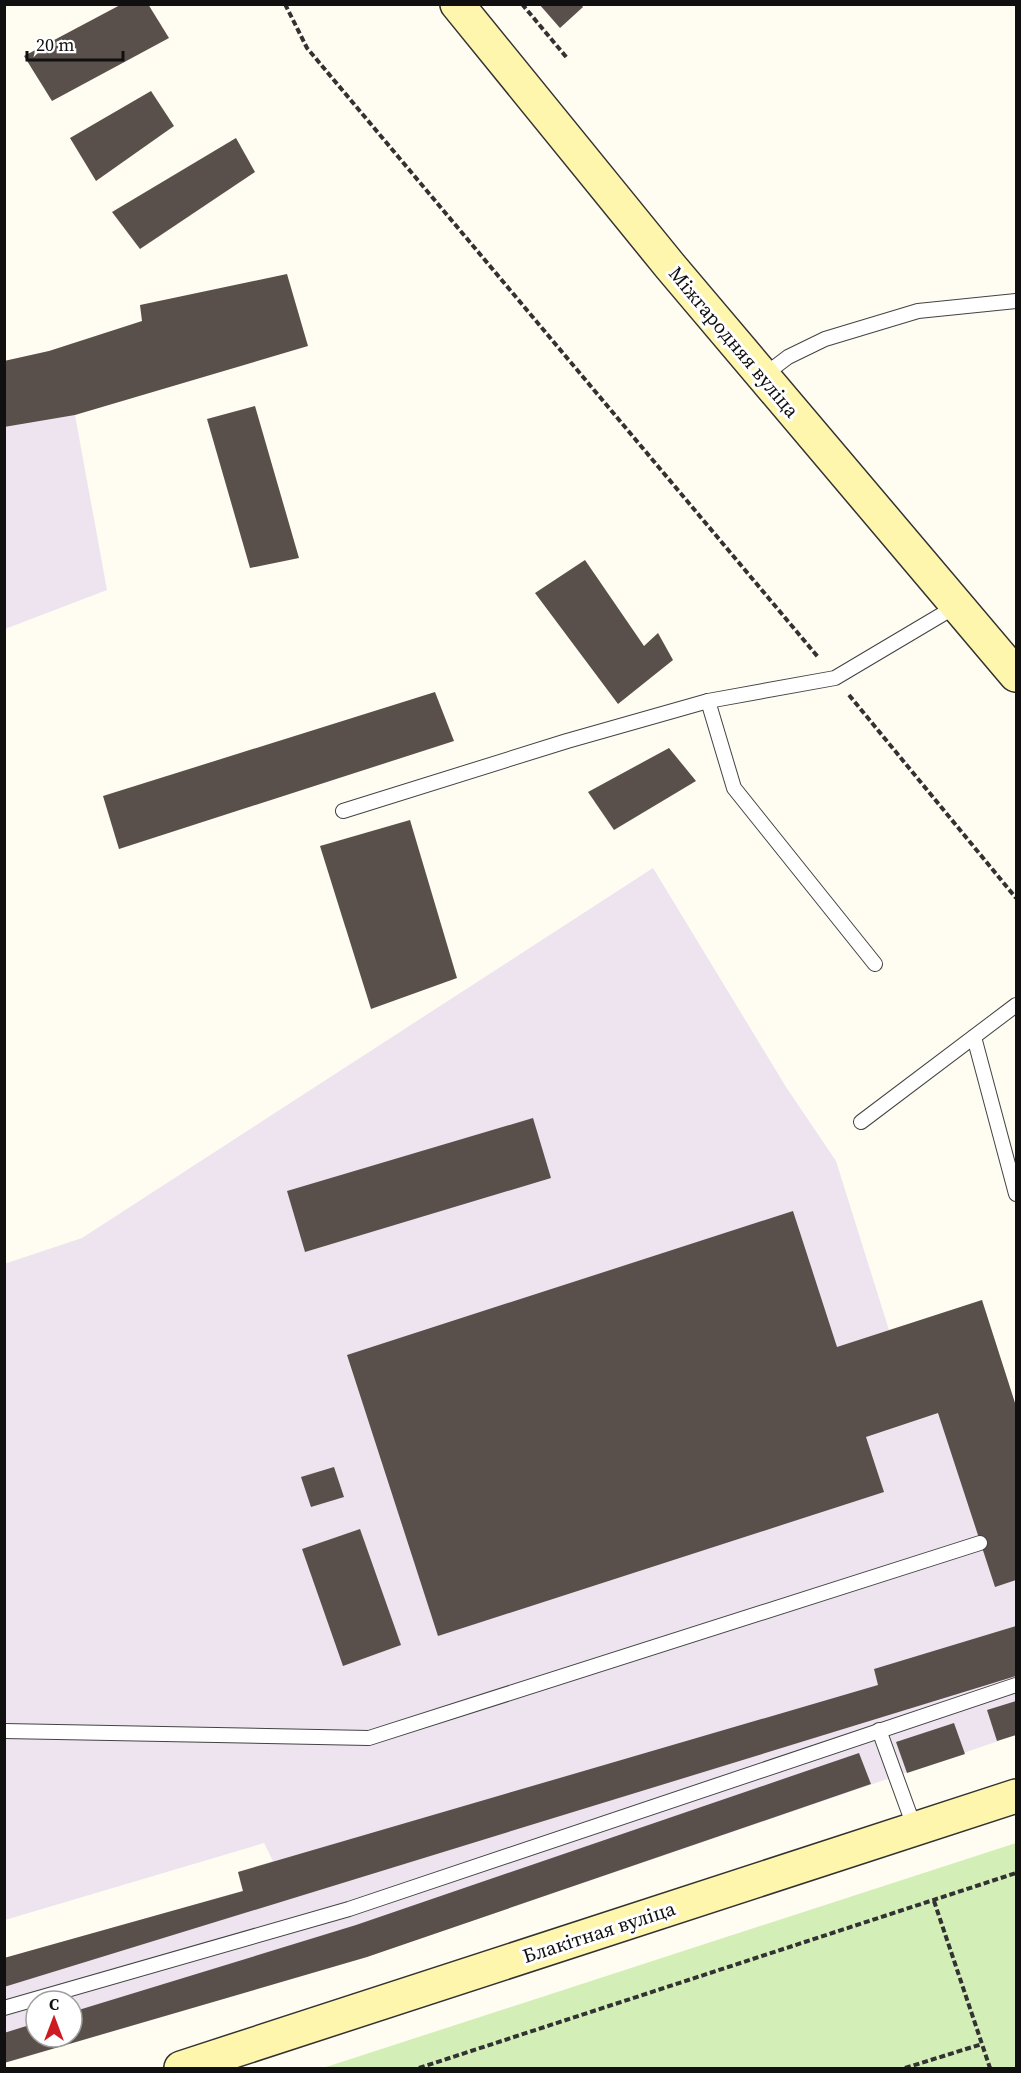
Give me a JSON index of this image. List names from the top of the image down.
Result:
{
  "streets": {
    "main road": ["Міжгародняя вуліца", "Блакітная вуліца"]
  },
  "scale_bar": "20 m",
  "north": "top"
}
